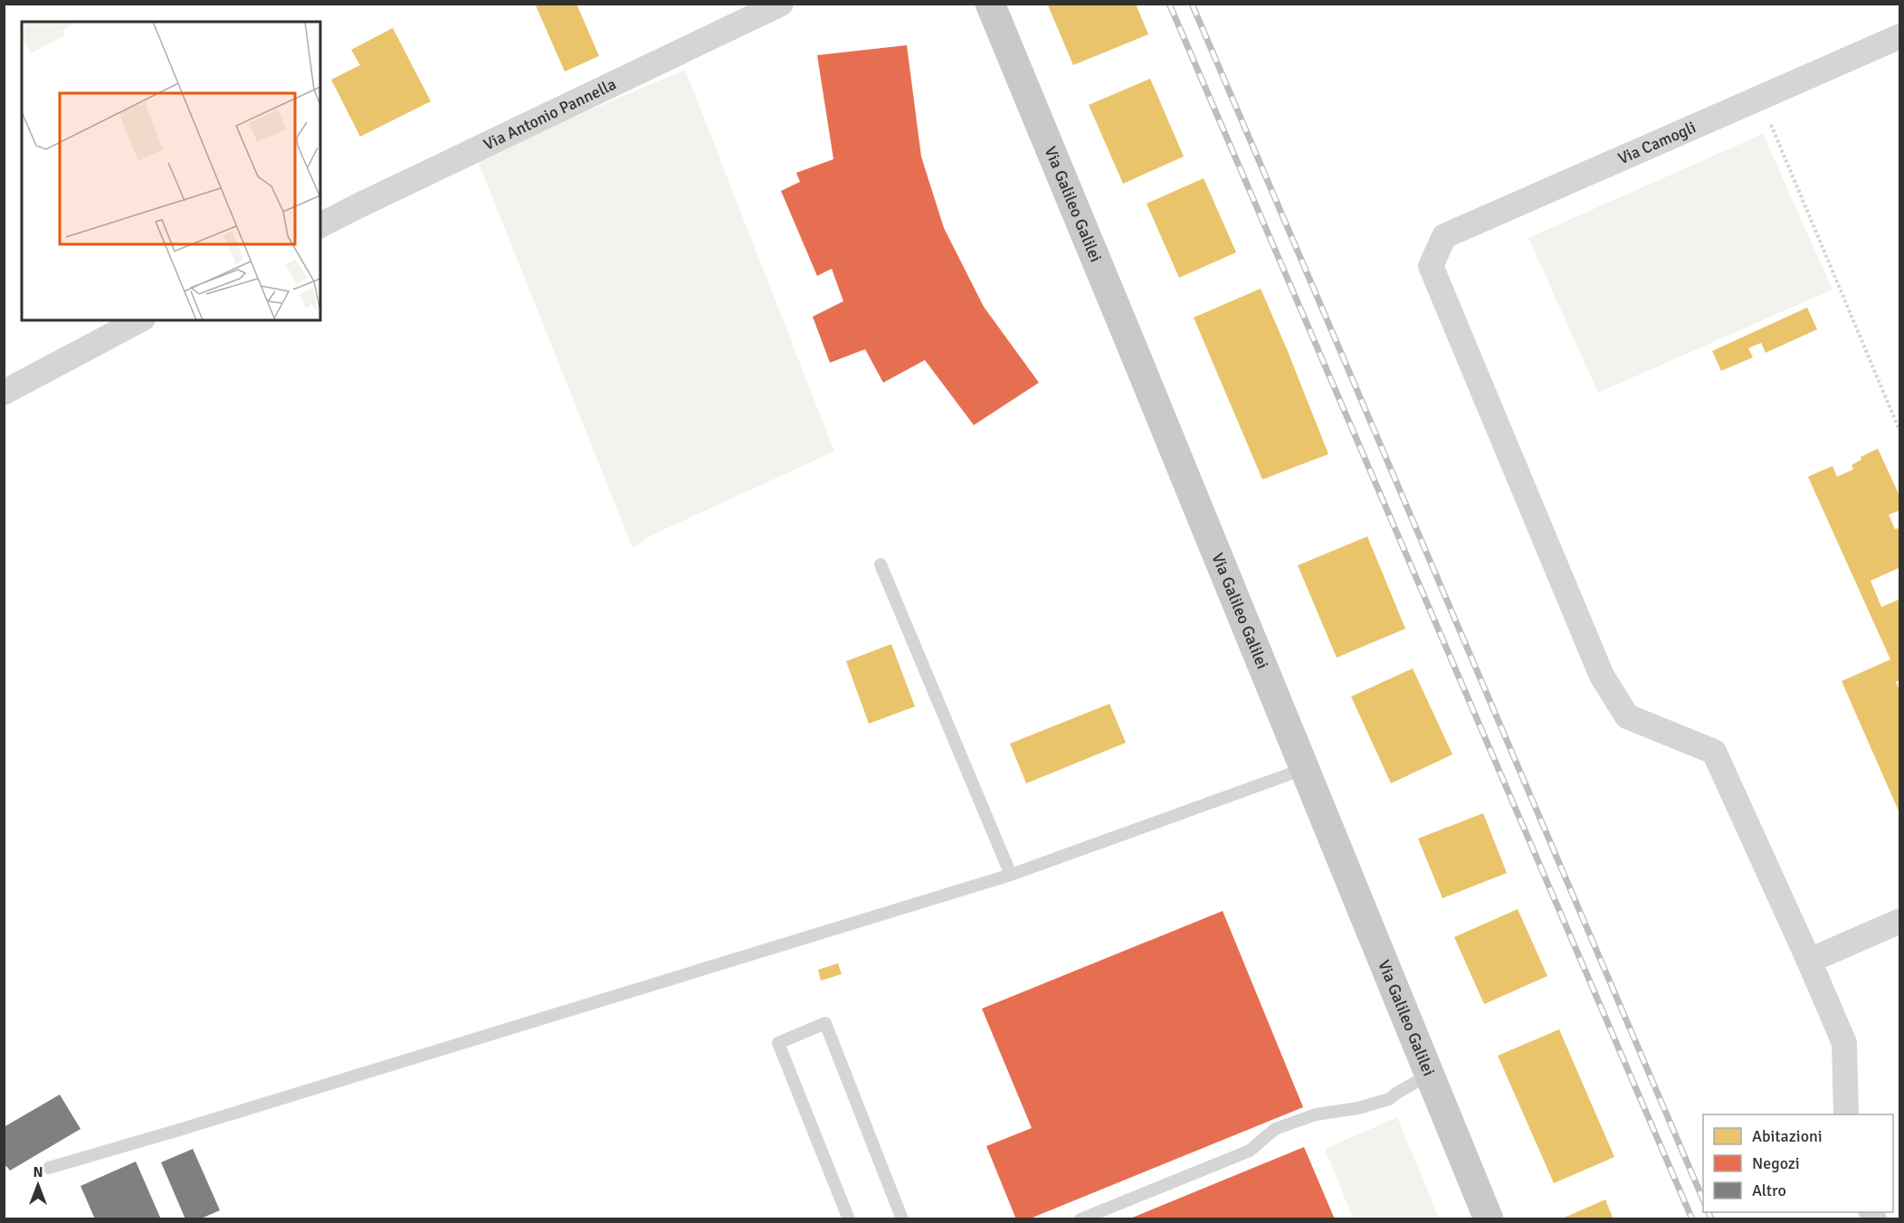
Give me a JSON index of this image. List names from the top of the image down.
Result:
{
  "streets": {
    "main road": ["Via Galileo Galilei"],
    "street": ["Via Antonio Pannella", "Via Camogli"]
  },
  "legend": ["Abitazioni", "Negozi", "Altro"],
  "north": "top"
}
